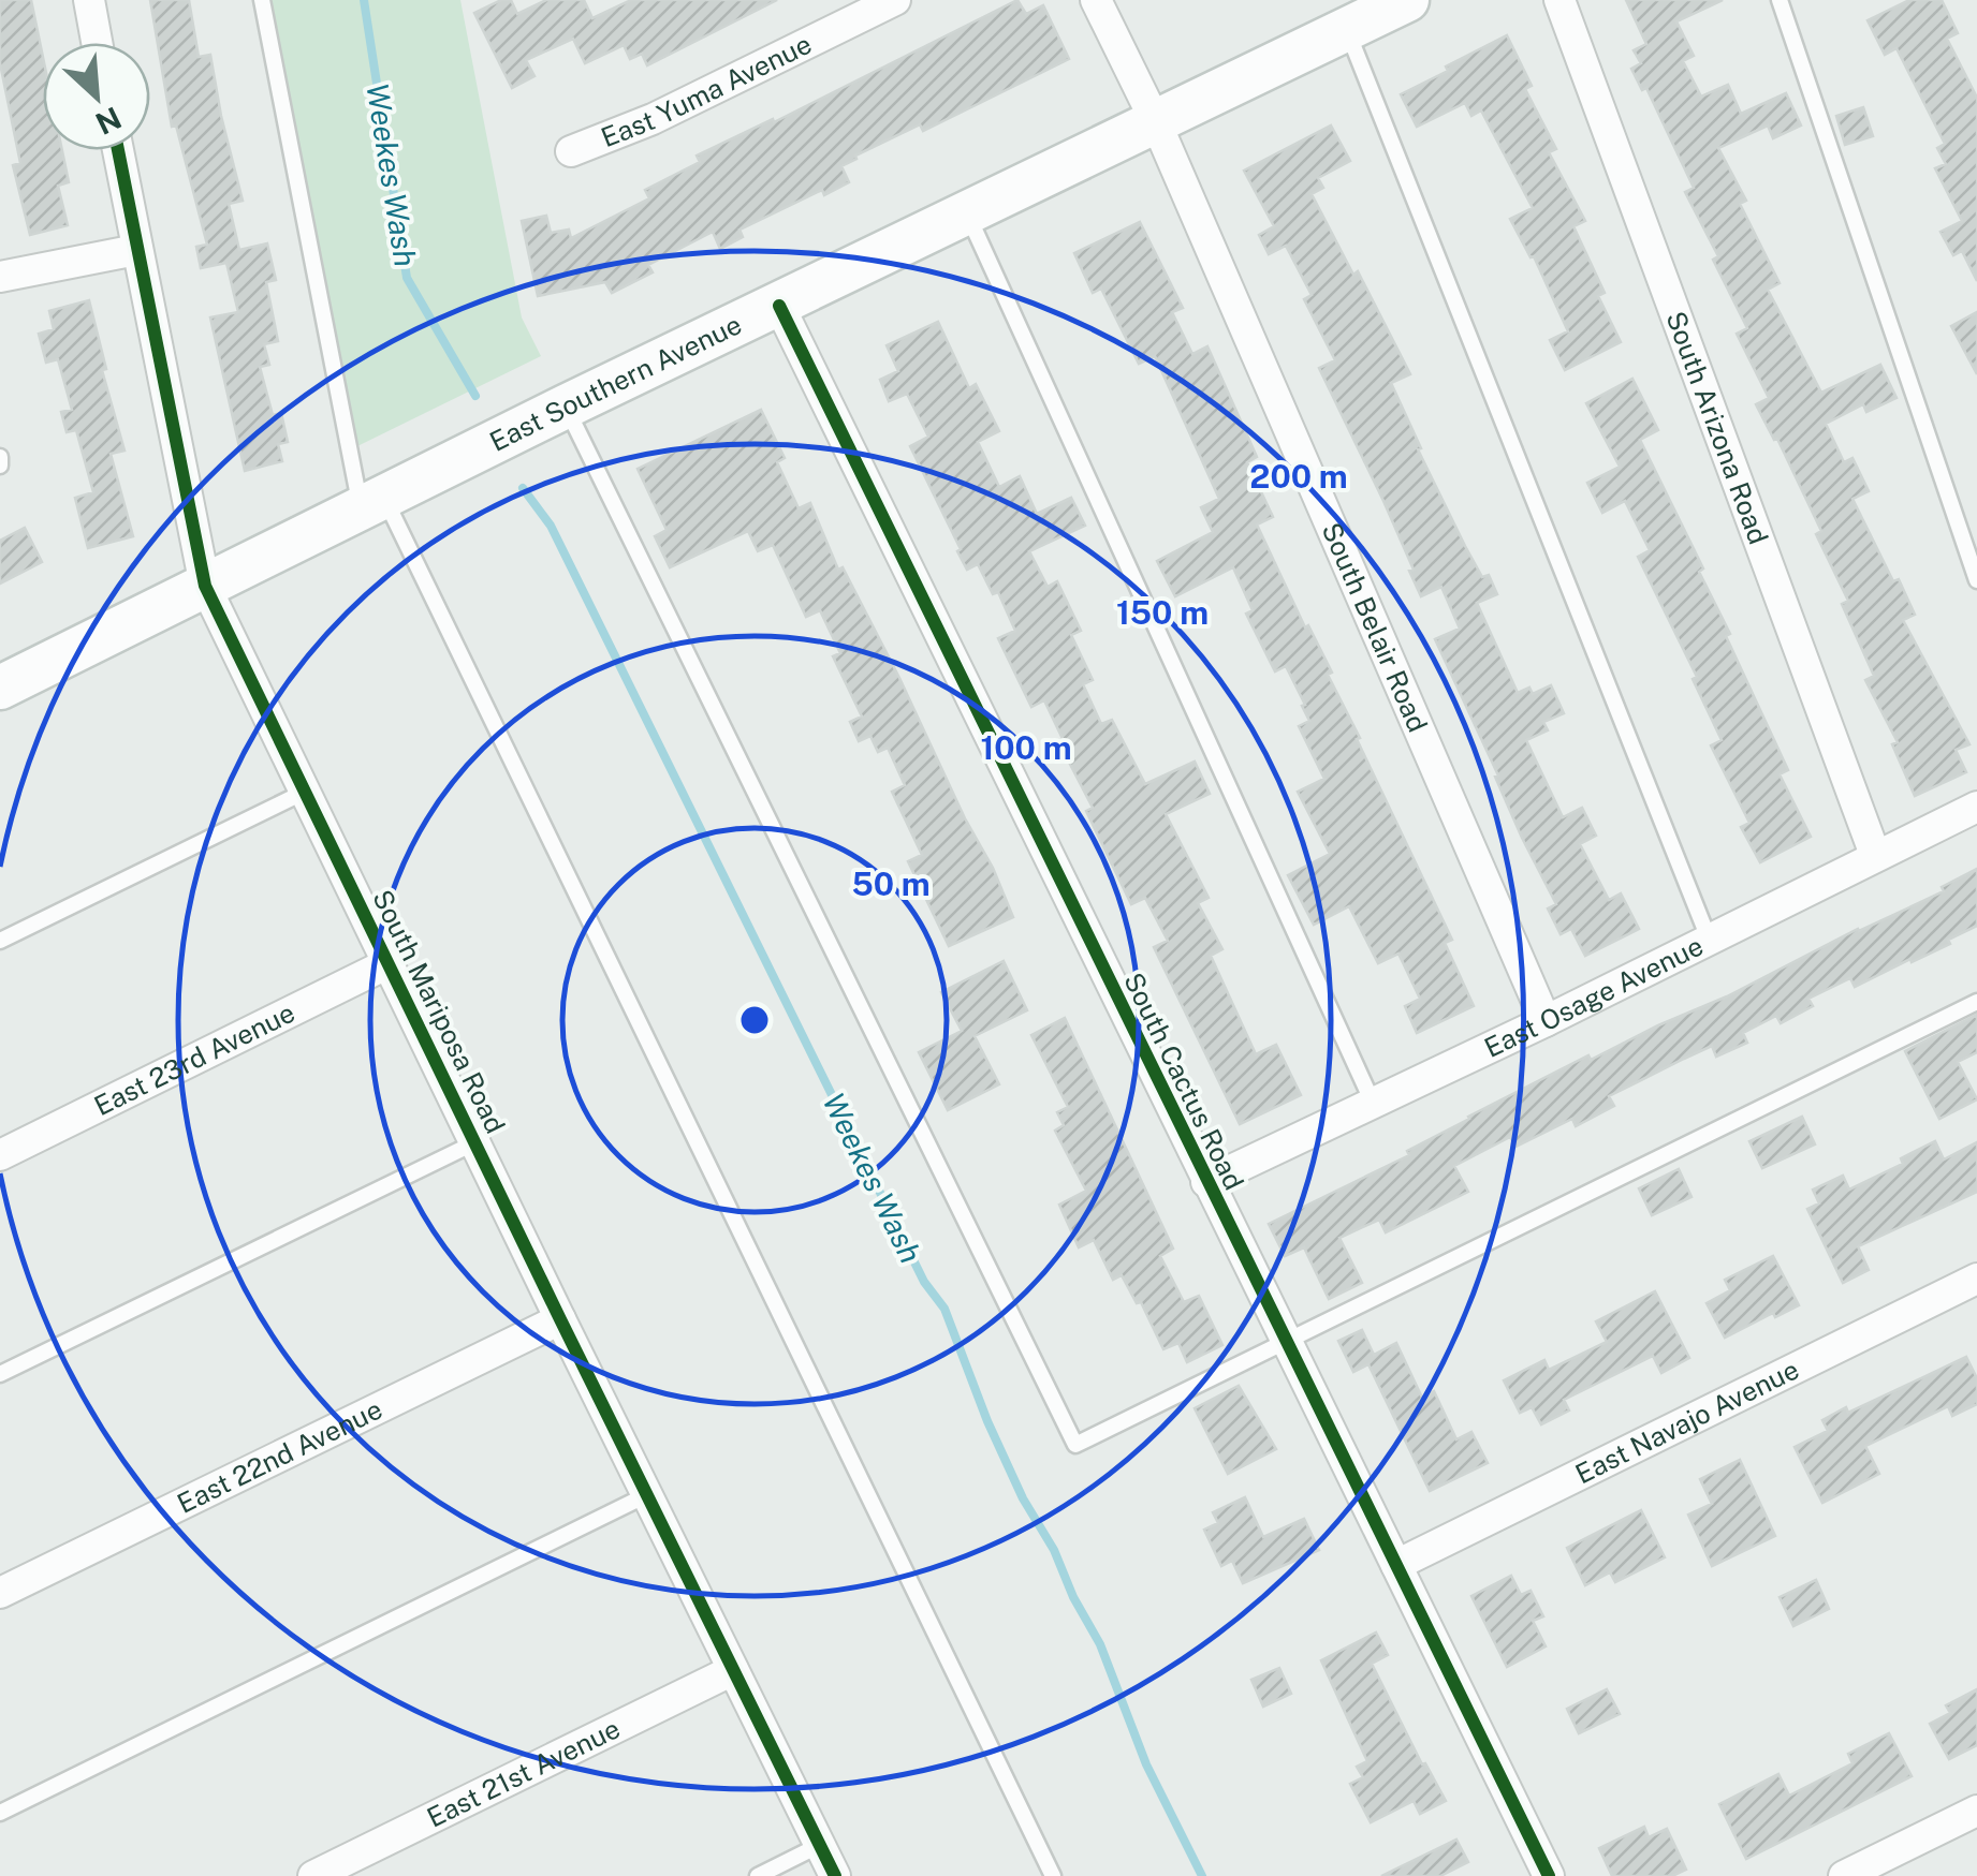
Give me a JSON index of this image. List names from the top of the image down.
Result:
{
  "streets": {
    "main road": ["East Southern Avenue"],
    "street": [
      "East Yuma Avenue",
      "South Arizona Road",
      "South Belair Road",
      "East Osage Avenue",
      "South Mariposa Road",
      "East 23rd Avenue",
      "South Cactus Road",
      "East Navajo Avenue",
      "East 22nd Avenue",
      "East 21st Avenue"
    ]
  },
  "crossings": [
    ["East Southern Avenue", "South Belair Road"],
    ["East Southern Avenue", "South Mariposa Road"],
    ["East Southern Avenue", "South Cactus Road"],
    ["South Arizona Road", "East Osage Avenue"],
    ["South Belair Road", "East Osage Avenue"],
    ["East Osage Avenue", "South Cactus Road"],
    ["South Mariposa Road", "East 23rd Avenue"],
    ["South Mariposa Road", "East 22nd Avenue"],
    ["South Mariposa Road", "East 21st Avenue"],
    ["South Cactus Road", "East Navajo Avenue"]
  ],
  "water": ["Weekes Wash"],
  "north": "bottom right",
  "rings": [
    "200 m",
    "150 m",
    "100 m",
    "50 m"
  ]
}
